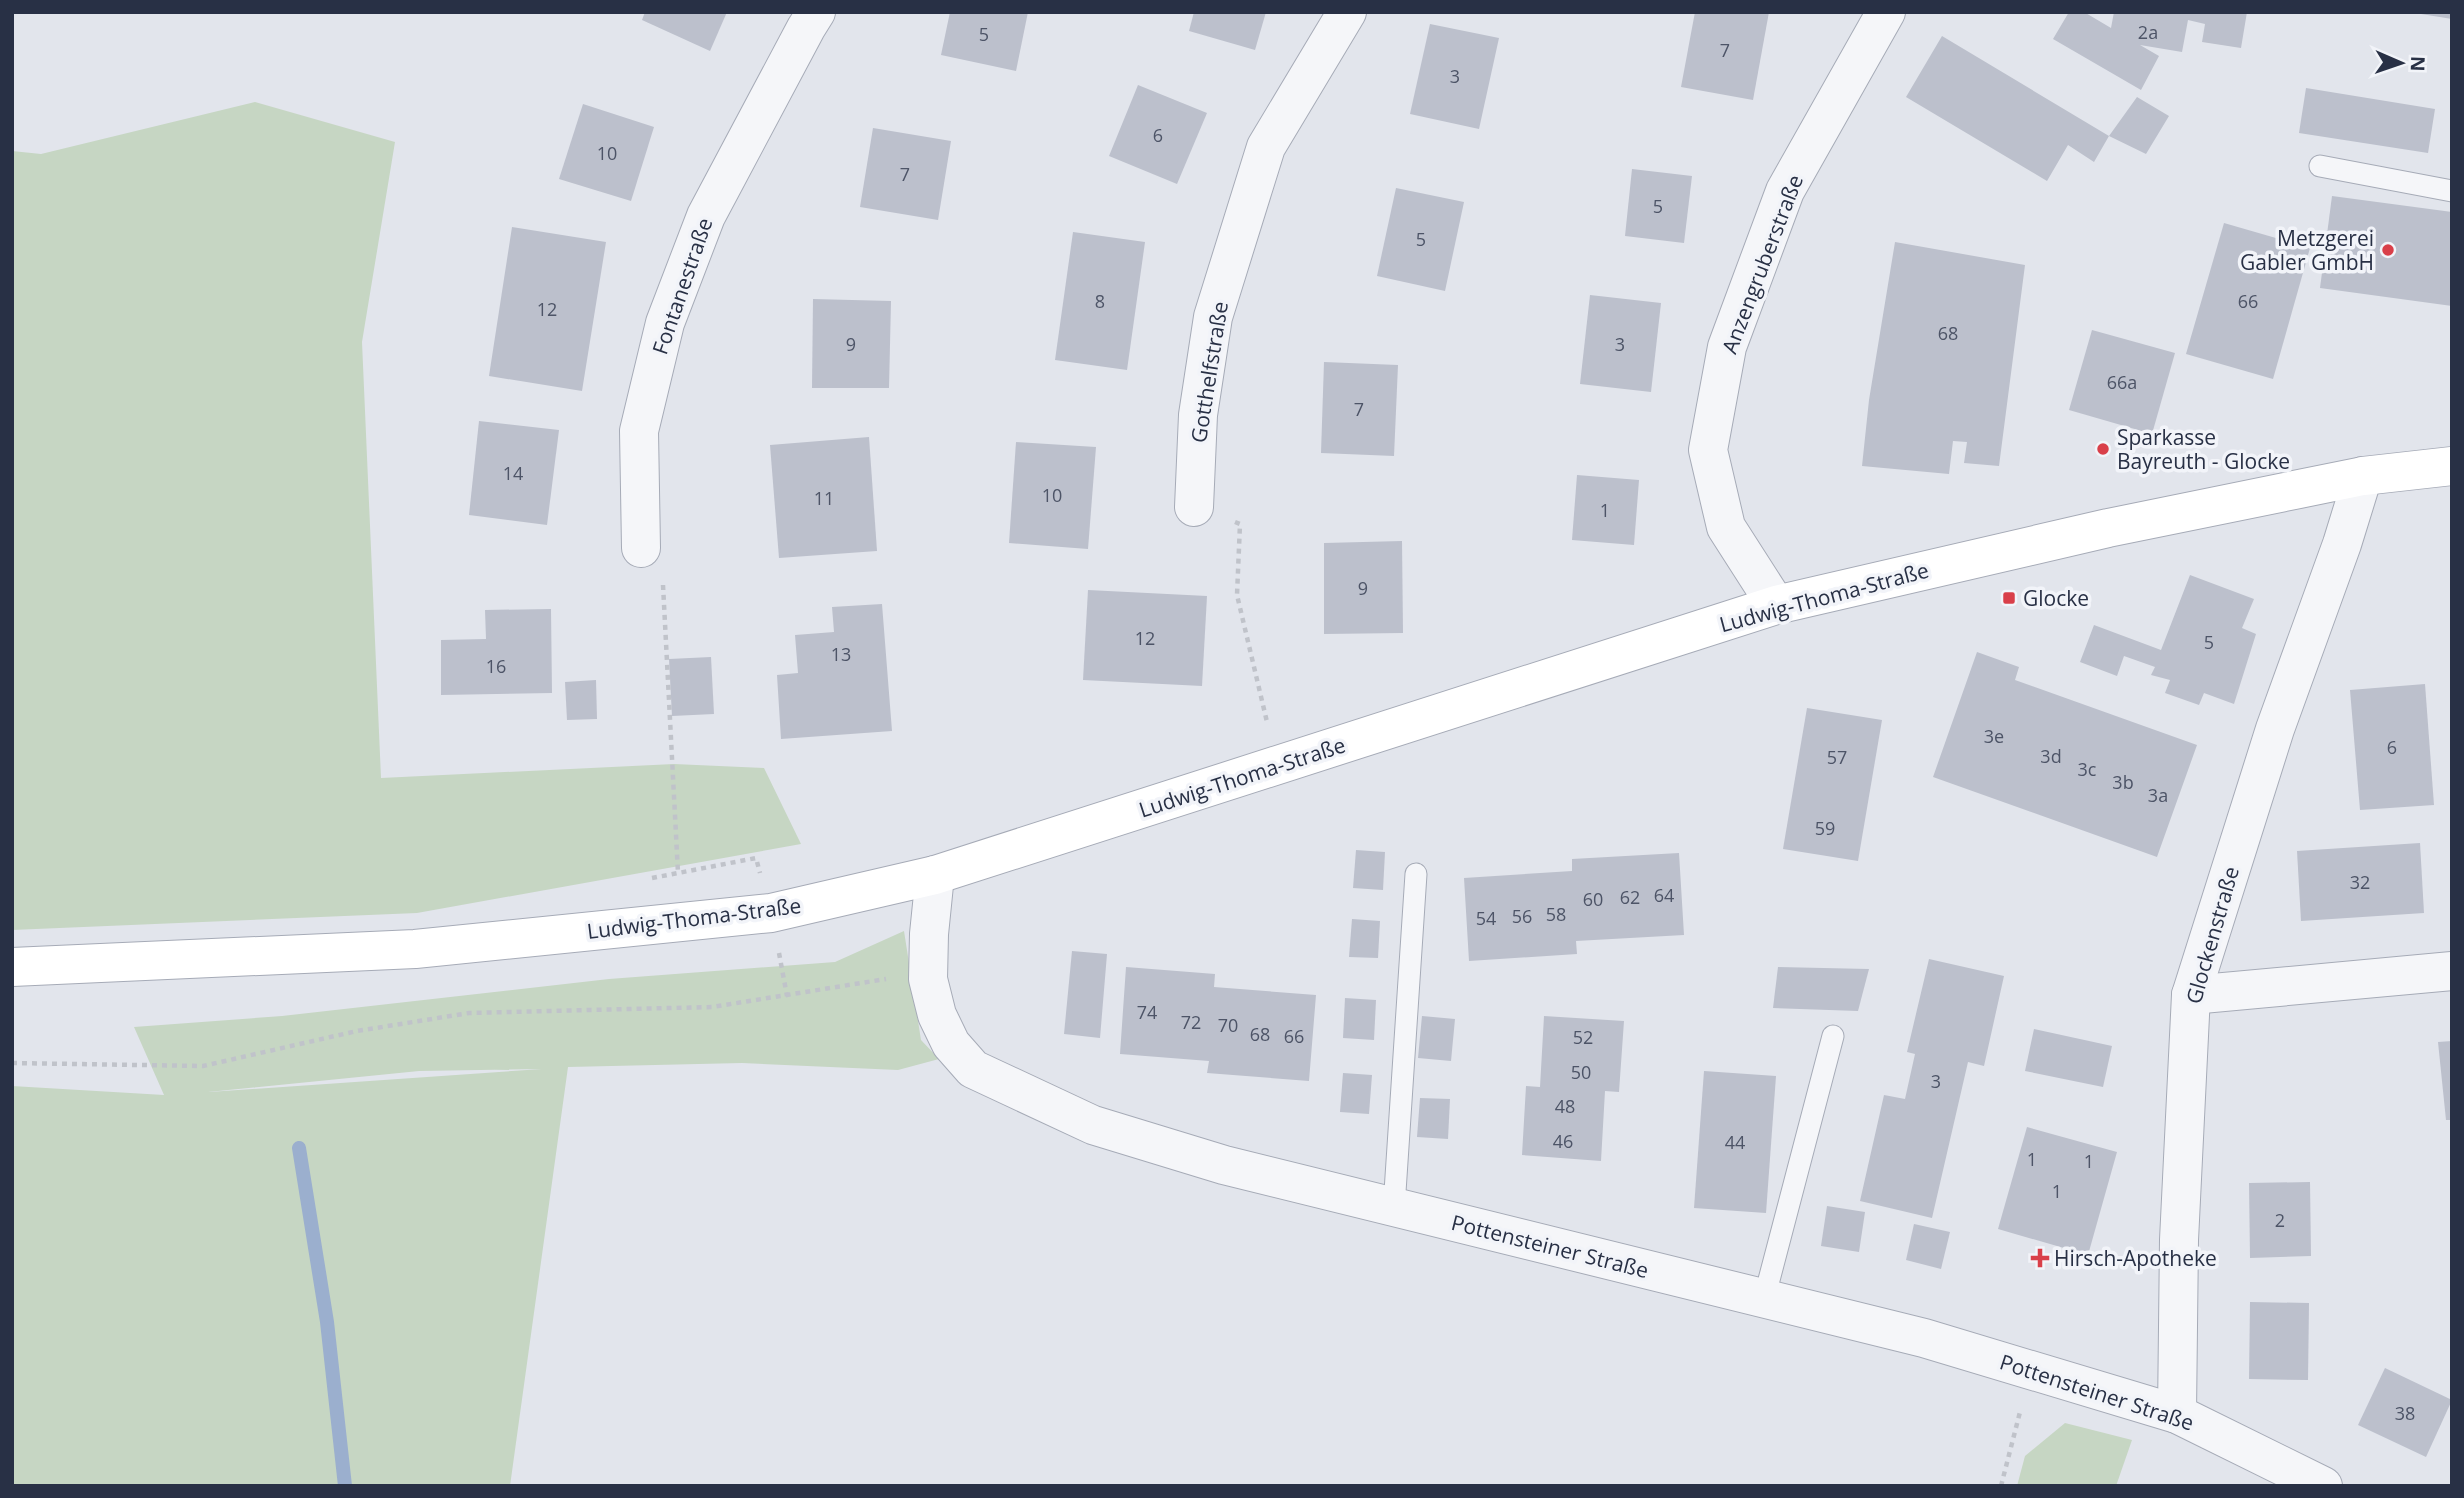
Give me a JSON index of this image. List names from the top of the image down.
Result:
{
  "streets": {
    "street": [
      "Anzengruberstraße",
      "Fontanestraße",
      "Gotthelfstraße",
      "Ludwig-Thoma-Straße",
      "Glockenstraße",
      "Pottensteiner Straße"
    ]
  },
  "crossings": [
    ["Anzengruberstraße", "Ludwig-Thoma-Straße"],
    ["Ludwig-Thoma-Straße", "Glockenstraße"],
    ["Ludwig-Thoma-Straße", "Pottensteiner Straße"],
    ["Glockenstraße", "Pottensteiner Straße"]
  ],
  "places": {
    "other": ["Metzgerei Gabler GmbH", "Sparkasse Bayreuth - Glocke"],
    "transit": ["Glocke"],
    "health": ["Hirsch-Apotheke"]
  },
  "house_numbers": [
    "2a",
    "5",
    "7",
    "3",
    "6",
    "10",
    "7",
    "5",
    "5",
    "8",
    "66",
    "12",
    "68",
    "9",
    "3",
    "66a",
    "7",
    "14",
    "10",
    "11",
    "1",
    "9",
    "12",
    "5",
    "13",
    "16",
    "3e",
    "6",
    "3d",
    "57",
    "3c",
    "3b",
    "3a",
    "59",
    "32",
    "64",
    "62",
    "60",
    "58",
    "56",
    "54",
    "74",
    "72",
    "70",
    "68",
    "66",
    "52",
    "50",
    "3",
    "48",
    "46",
    "44",
    "1",
    "1",
    "1",
    "2",
    "38"
  ],
  "north": "right"
}
